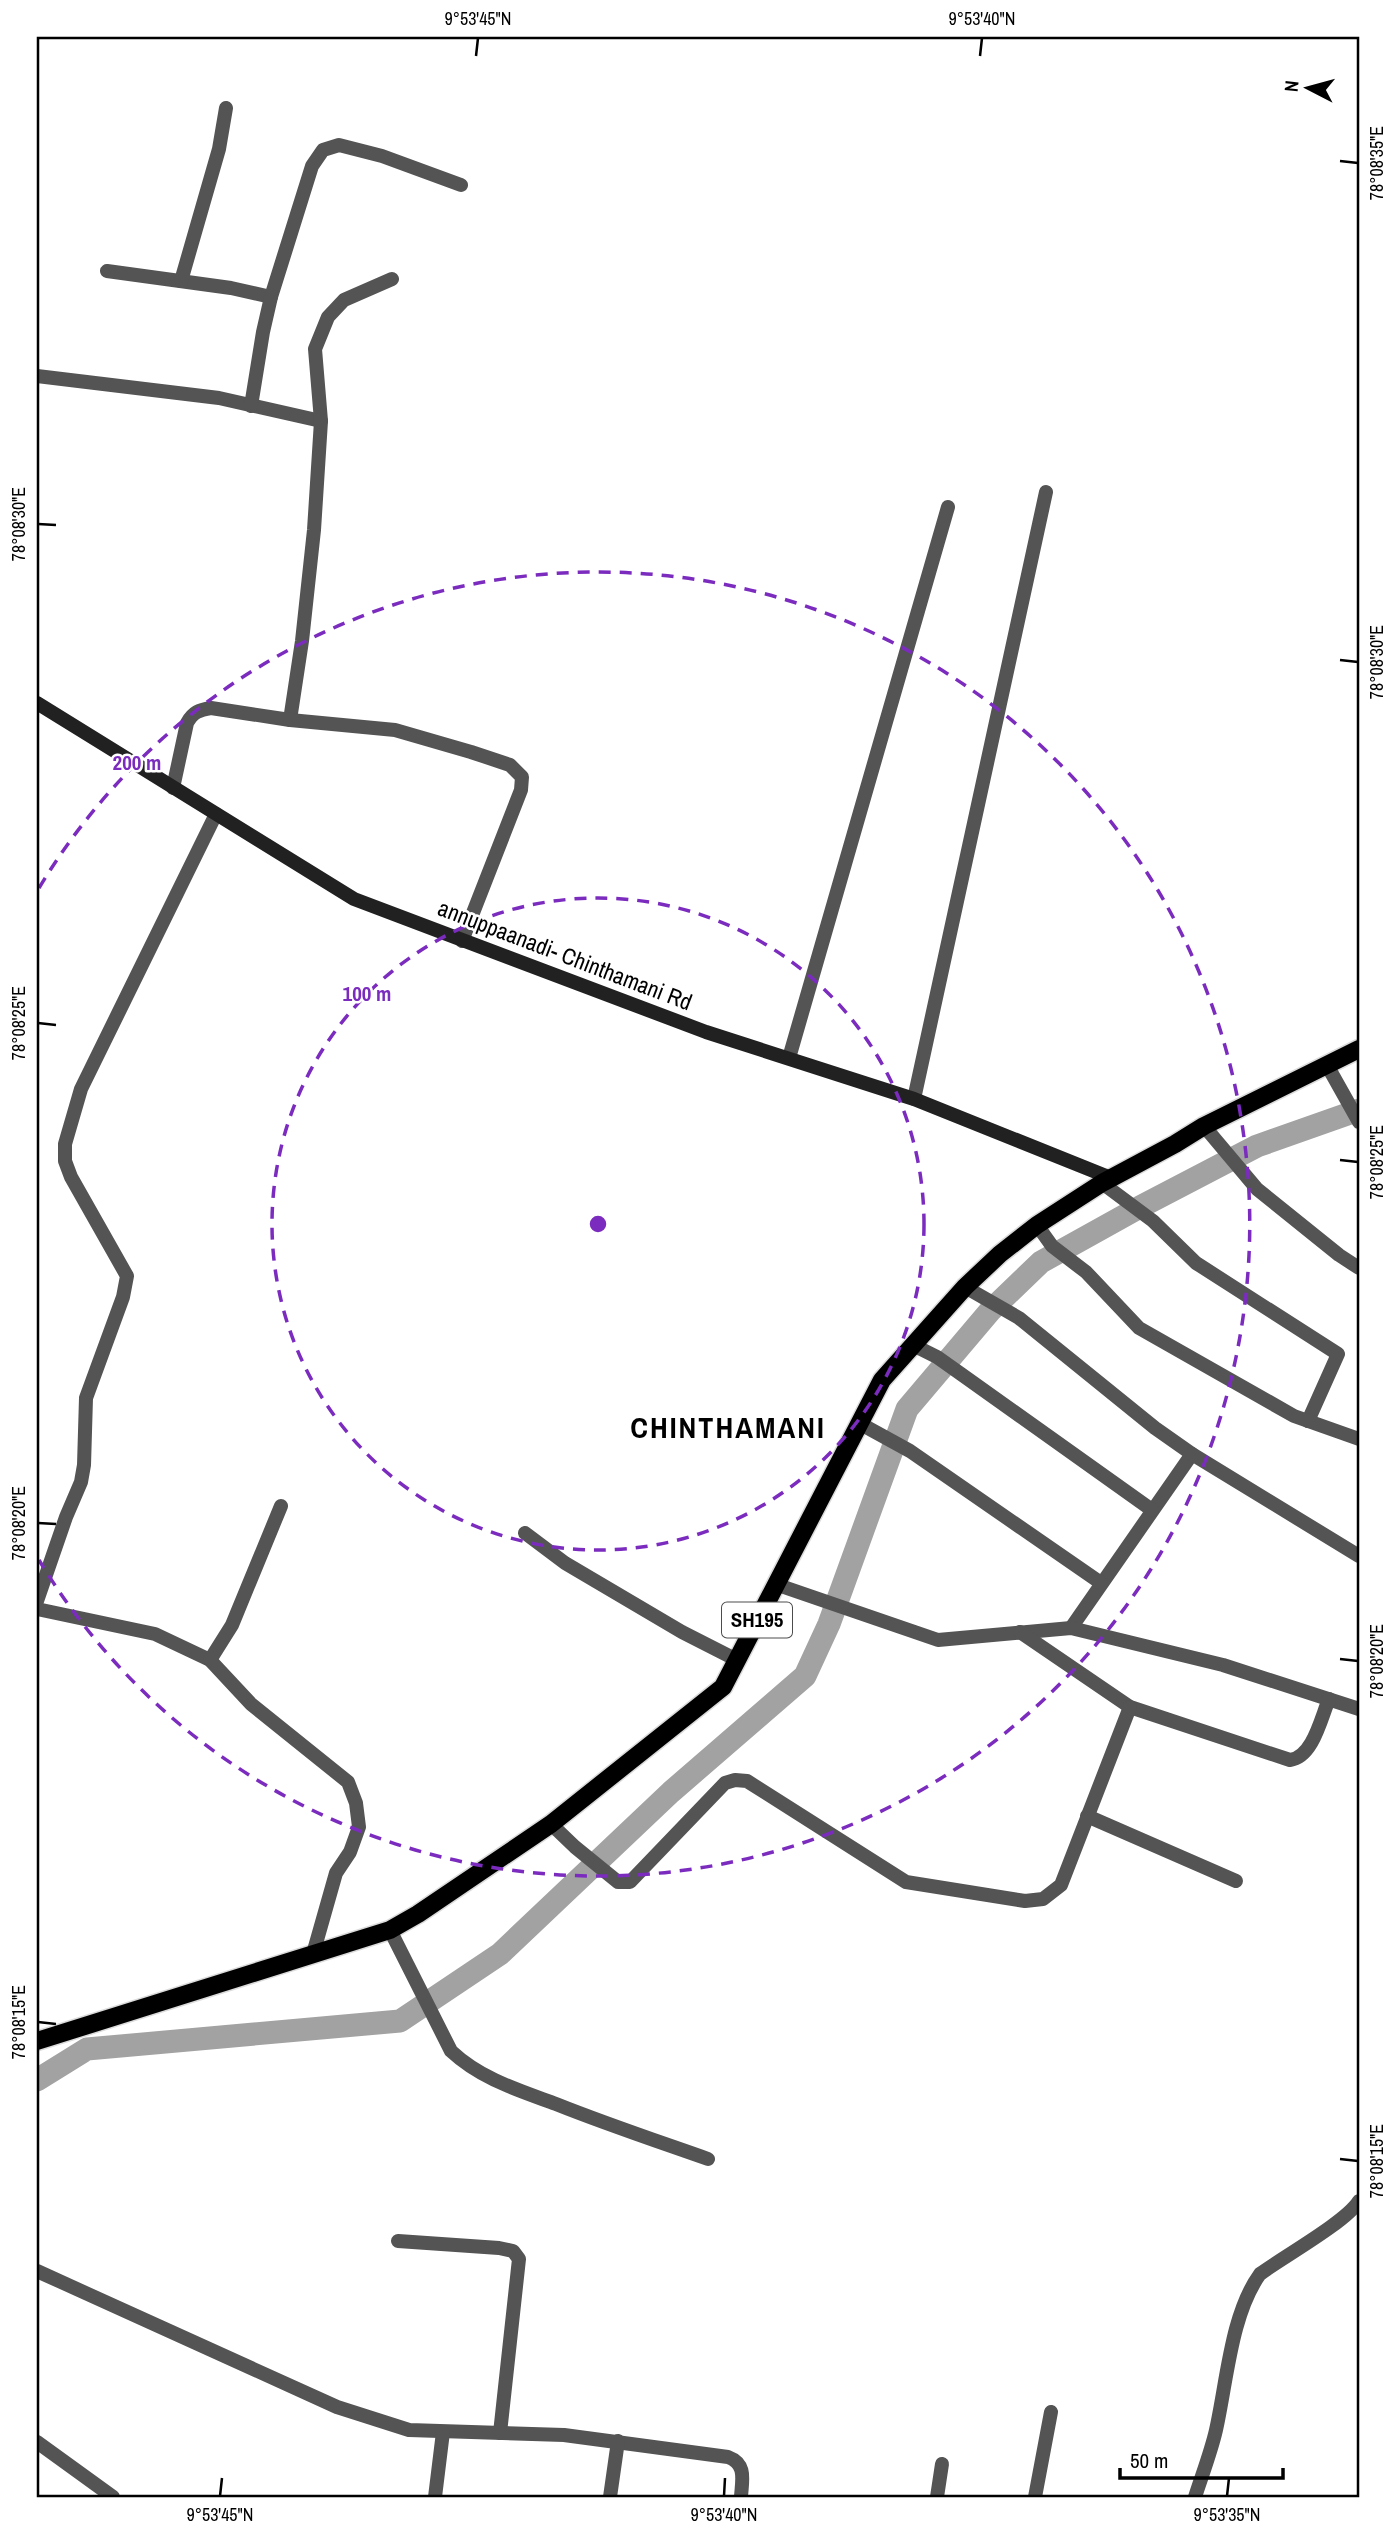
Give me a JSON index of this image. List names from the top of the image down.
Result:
{
  "streets": {
    "main road": ["SH195"],
    "street": ["annuppaanadi- Chinthamani Rd"]
  },
  "crossings": [
    ["annuppaanadi- Chinthamani Rd", "SH195"]
  ],
  "districts": ["CHINTHAMANI"],
  "scale_bar": "50 m",
  "north": "left",
  "coordinates": [
    "9°53'45\"N",
    "9°53'40\"N",
    "78°08'35\"E",
    "78°08'30\"E",
    "78°08'25\"E",
    "78°08'20\"E",
    "78°08'15\"E",
    "9°53'35\"N"
  ],
  "rings": ["200 m", "100 m"]
}
